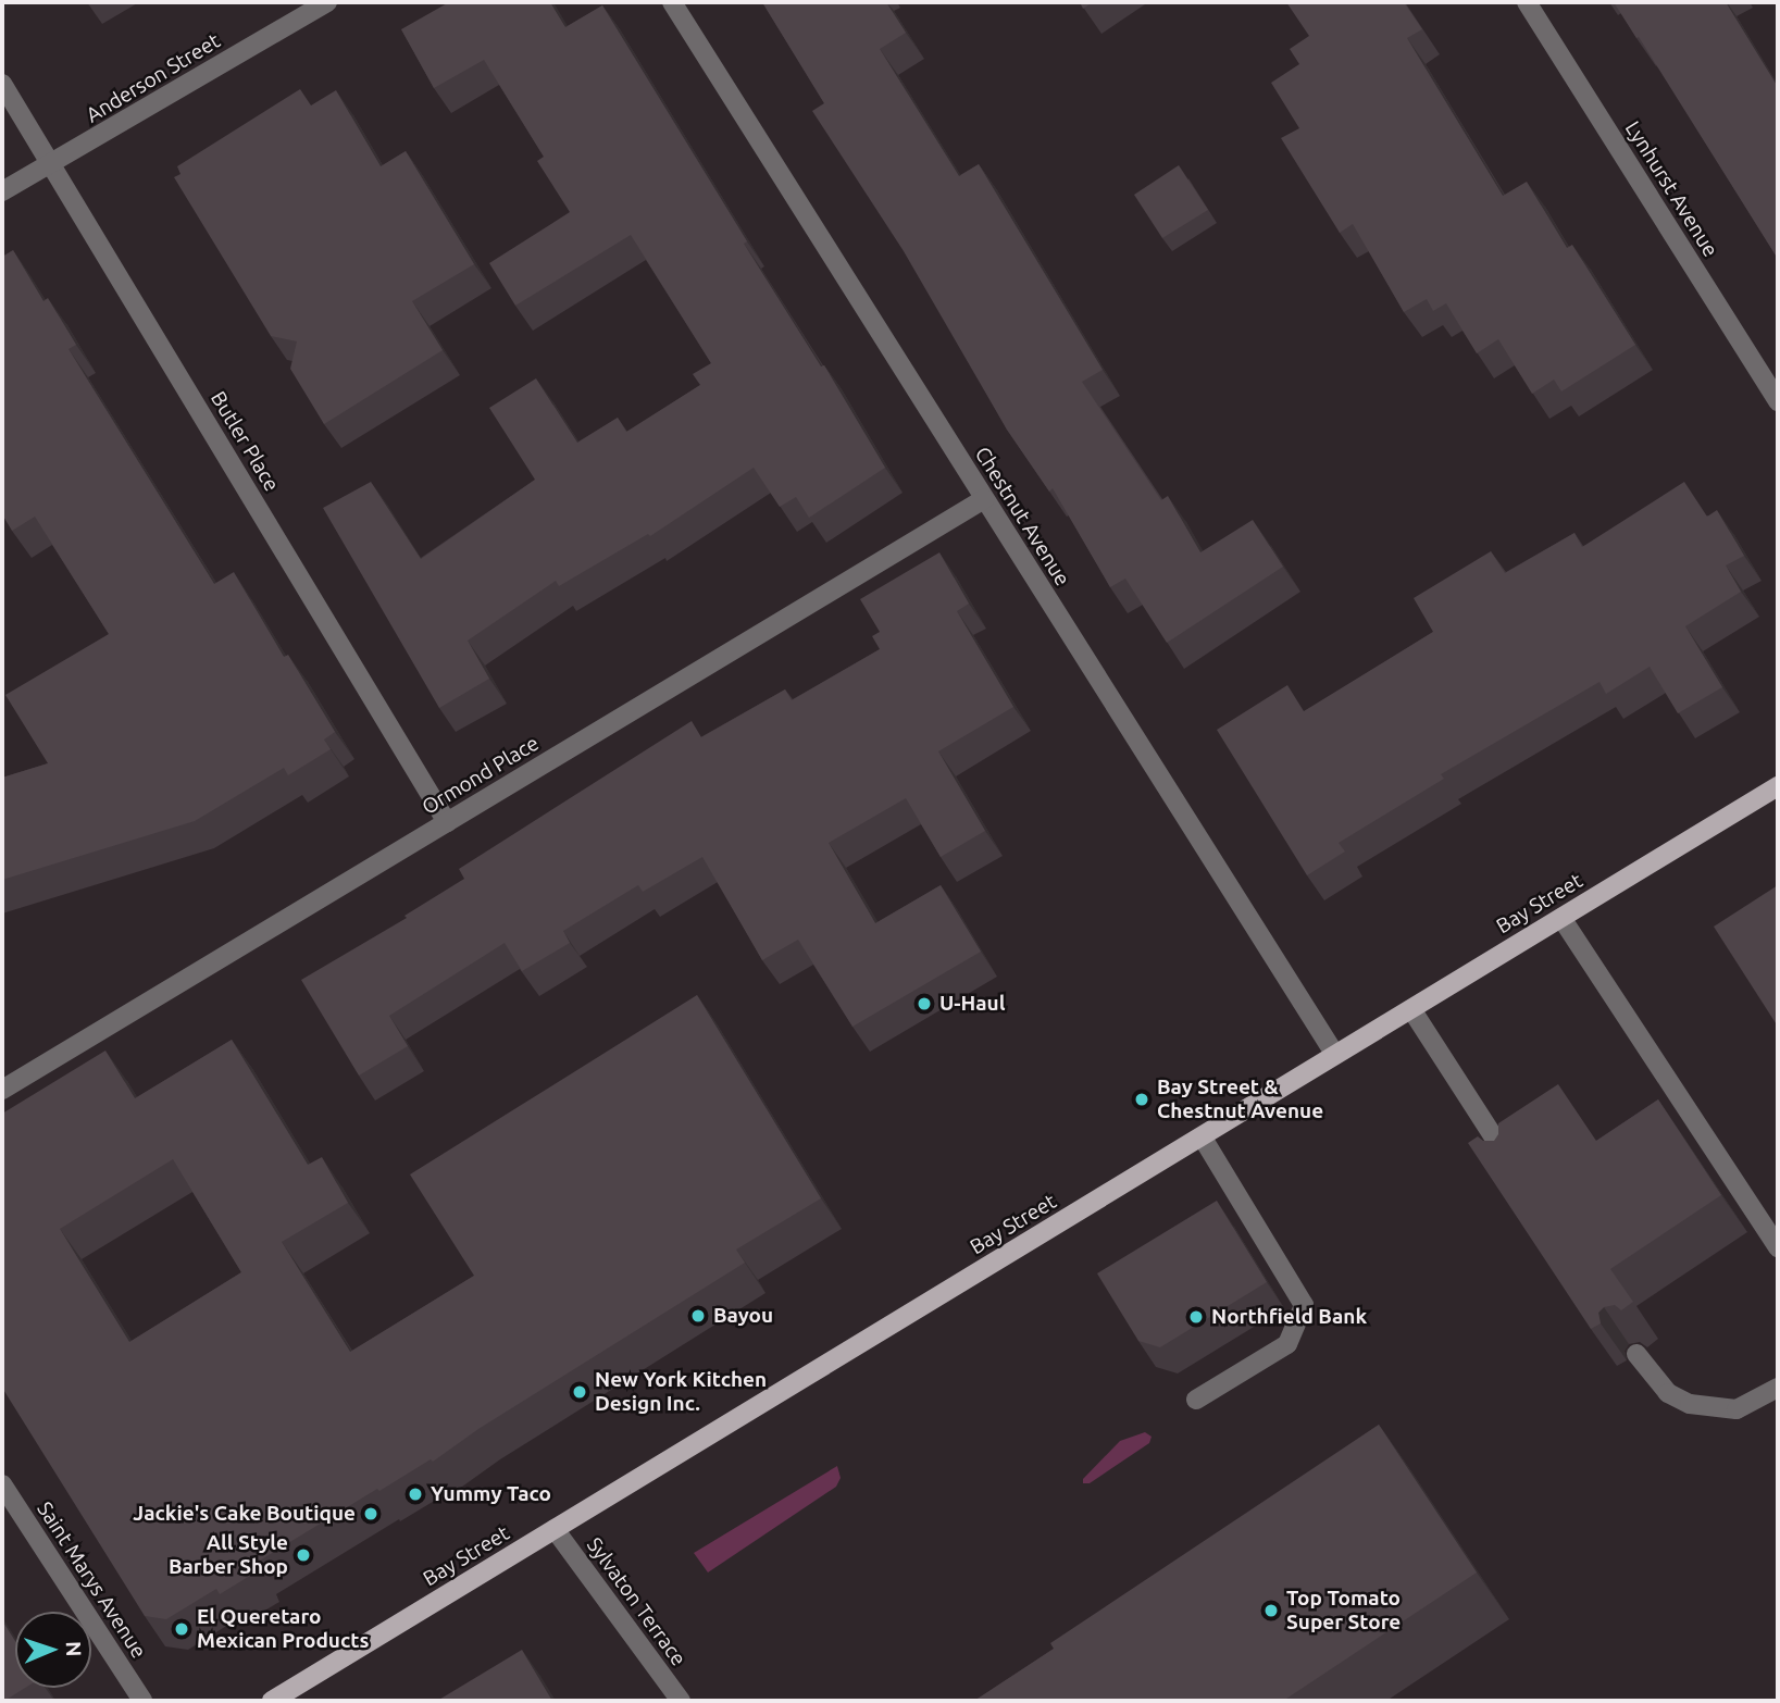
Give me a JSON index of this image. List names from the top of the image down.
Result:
{
  "streets": {
    "main road": ["Bay Street"],
    "street": [
      "Anderson Street",
      "Lynhurst Avenue",
      "Butler Place",
      "Chestnut Avenue",
      "Ormond Place",
      "Saint Marys Avenue",
      "Sylvaton Terrace"
    ]
  },
  "crossings": [
    ["Anderson Street", "Butler Place"],
    ["Butler Place", "Ormond Place"],
    ["Chestnut Avenue", "Ormond Place"],
    ["Chestnut Avenue", "Bay Street"],
    ["Bay Street", "Sylvaton Terrace"]
  ],
  "places": [
    "U-Haul",
    "Bay Street & Chestnut Avenue",
    "Bayou",
    "Northfield Bank",
    "New York Kitchen Design Inc.",
    "Yummy Taco",
    "Jackie's Cake Boutique",
    "All Style Barber Shop",
    "Top Tomato Super Store",
    "El Queretaro Mexican Products"
  ],
  "north": "right"
}
